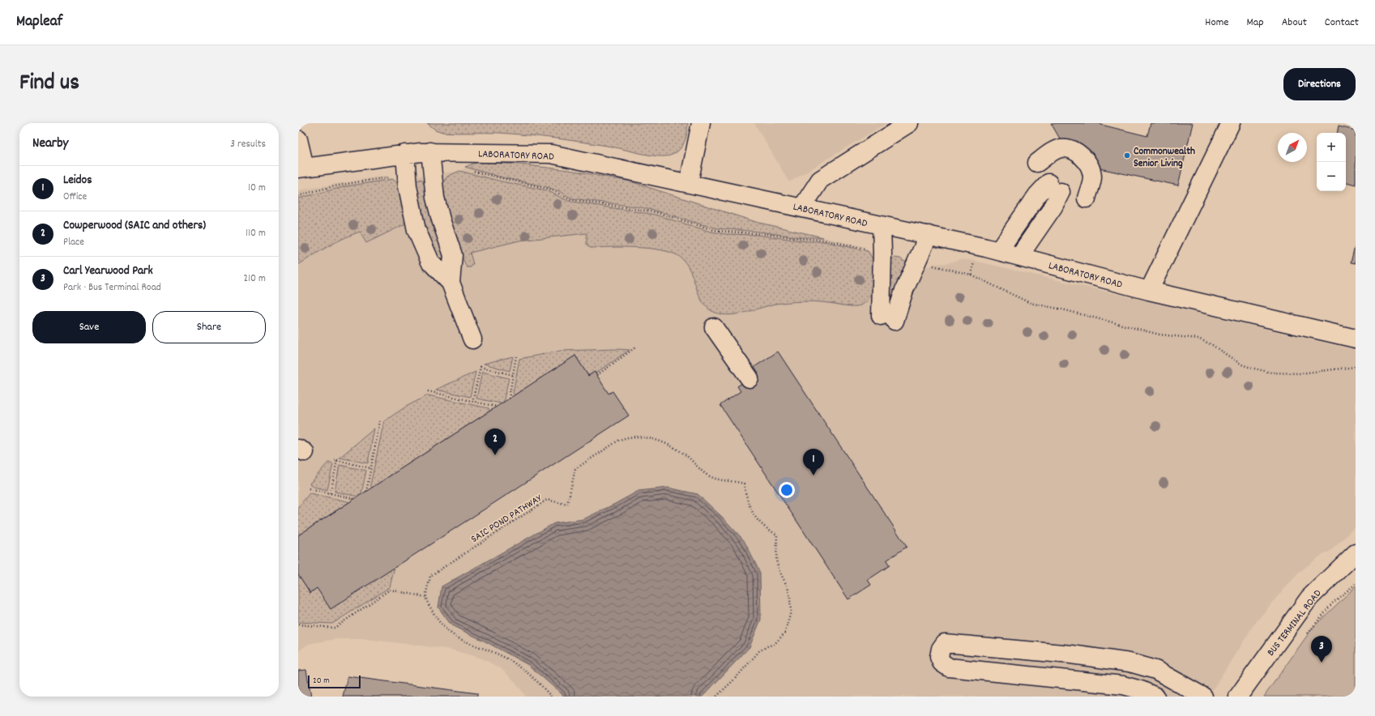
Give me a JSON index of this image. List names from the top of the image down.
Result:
{
  "streets": {
    "street": ["LABORATORY ROAD", "BUS TERMINAL ROAD"],
    "path": ["SAIC POND PATHWAY"]
  },
  "places": ["Commonwealth Senior Living"],
  "scale_bar": "20 m",
  "north": "top right",
  "page": {
    "header": "Mapleaf",
    "nav": [
      "Home",
      "Map",
      "About",
      "Contact"
    ],
    "title": "Find us",
    "buttons": [
      "Directions",
      ["Save", "Share"]
    ],
    "heading": ["Nearby", "3 results"],
    "map_buttons": ["+", "−"],
    "list": [
      {
        "mark": "1",
        "name": "Leidos",
        "note": "Office",
        "value": "10 m"
      },
      {
        "mark": "2",
        "name": "Cowperwood (SAIC and others)",
        "note": "Place",
        "value": "110 m"
      },
      {
        "mark": "3",
        "name": "Carl Yearwood Park",
        "note": "Park · Bus Terminal Road",
        "value": "210 m"
      }
    ],
    "pins": ["2", "1", "3"],
    "scale": "20 m"
  }
}
